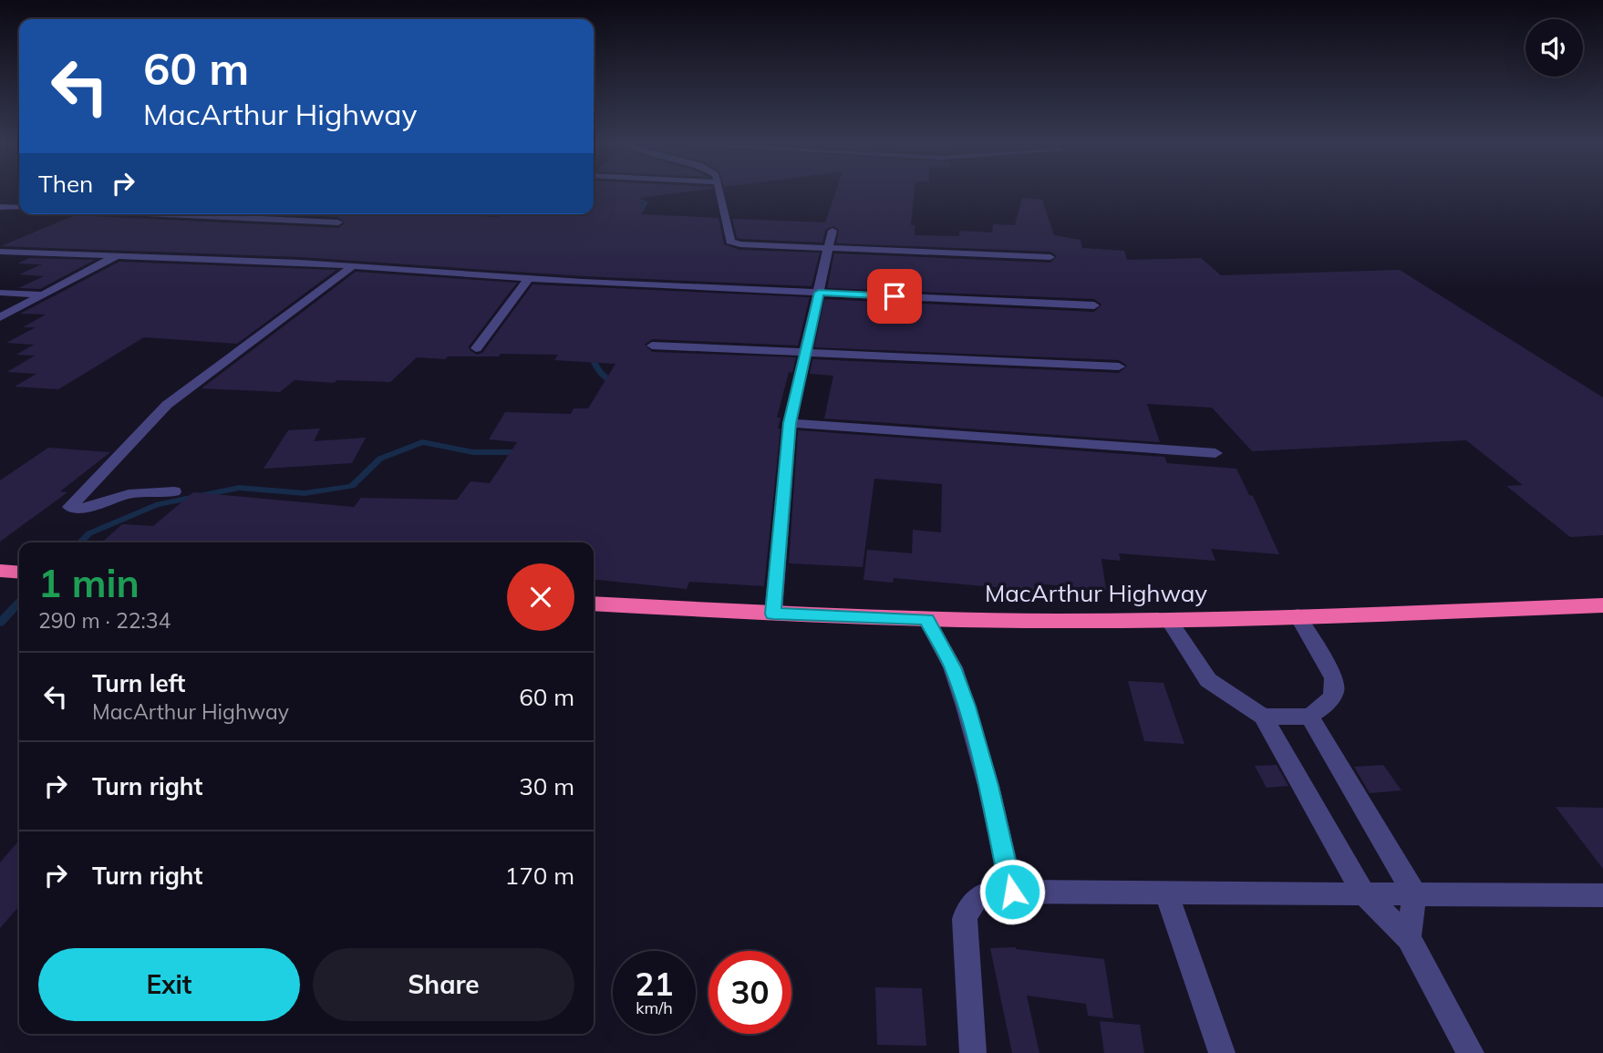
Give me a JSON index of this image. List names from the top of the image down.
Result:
{
  "streets": {
    "highway": ["MacArthur Highway"]
  },
  "page": {
    "turn": ["60 m", "MacArthur Highway"],
    "then": "Then",
    "heading": ["1 min", "290 m · 22:34"],
    "list": [
      {
        "name": "Turn left",
        "note": "MacArthur Highway",
        "value": "60 m"
      },
      {
        "name": "Turn right",
        "value": "30 m"
      },
      {
        "name": "Turn right",
        "value": "170 m"
      }
    ],
    "buttons": ["Exit", "Share"],
    "speed": "21 km/h",
    "limit": "30"
  }
}
